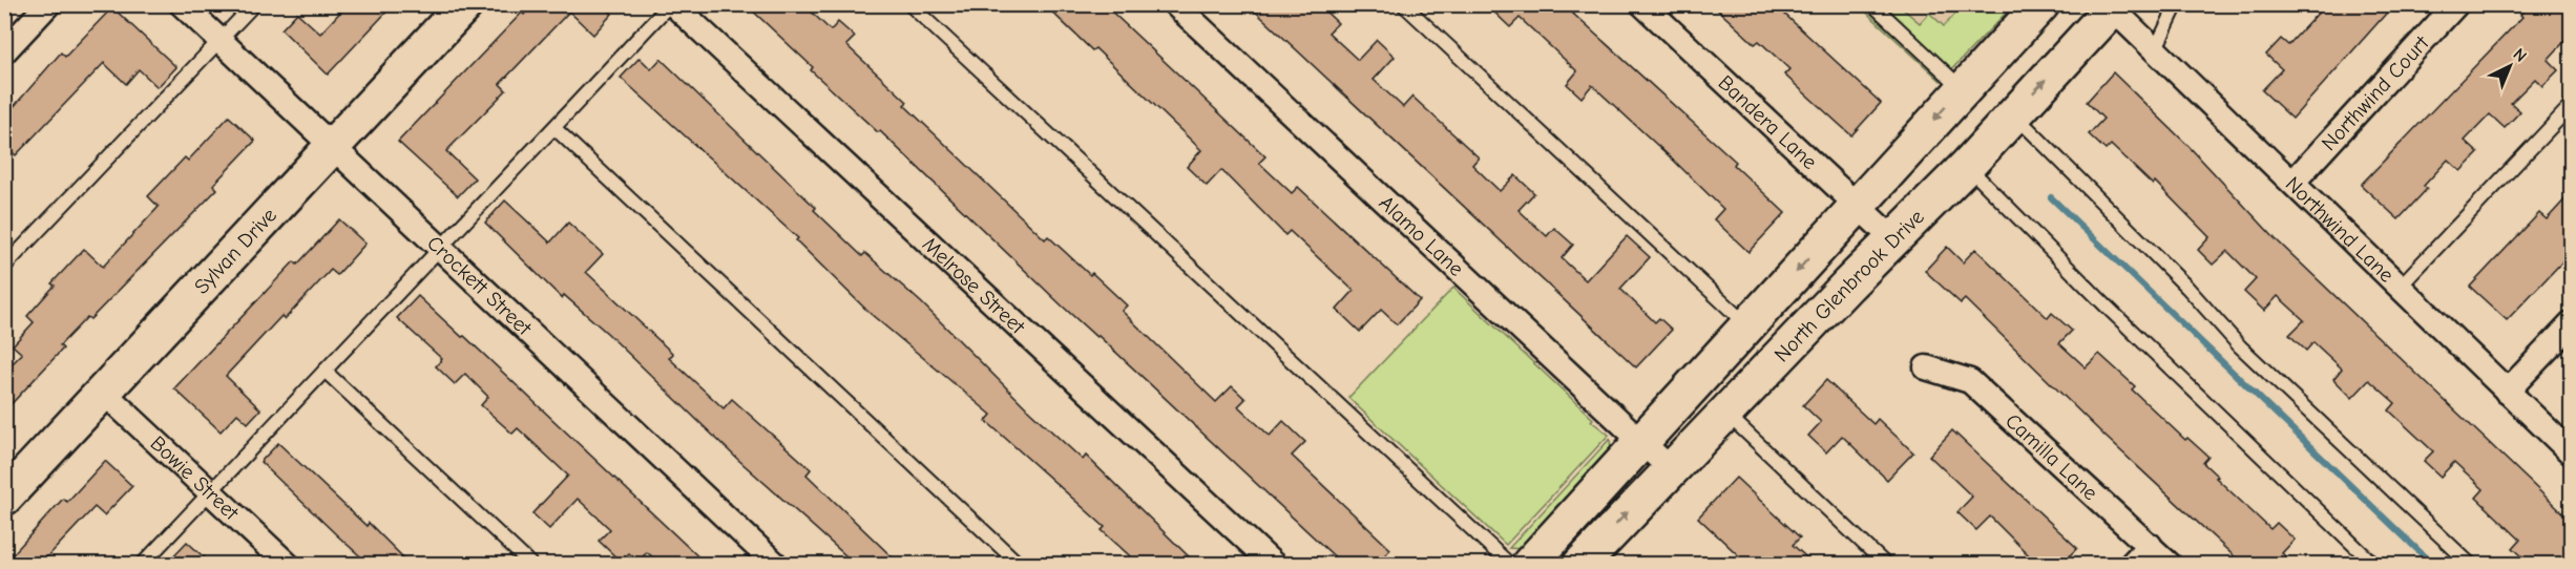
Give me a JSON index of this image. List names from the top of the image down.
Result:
{
  "streets": {
    "main road": ["Sylvan Drive", "North Glenbrook Drive"],
    "street": [
      "Northwind Court",
      "Bandera Lane",
      "Northwind Lane",
      "Alamo Lane",
      "Crockett Street",
      "Melrose Street",
      "Camilla Lane",
      "Bowie Street"
    ]
  },
  "crossings": [
    ["Northwind Court", "Northwind Lane"],
    ["Bandera Lane", "North Glenbrook Drive"],
    ["Northwind Lane", "North Glenbrook Drive"],
    ["Alamo Lane", "North Glenbrook Drive"],
    ["Sylvan Drive", "Crockett Street"],
    ["Sylvan Drive", "Bowie Street"]
  ],
  "north": "top right"
}
